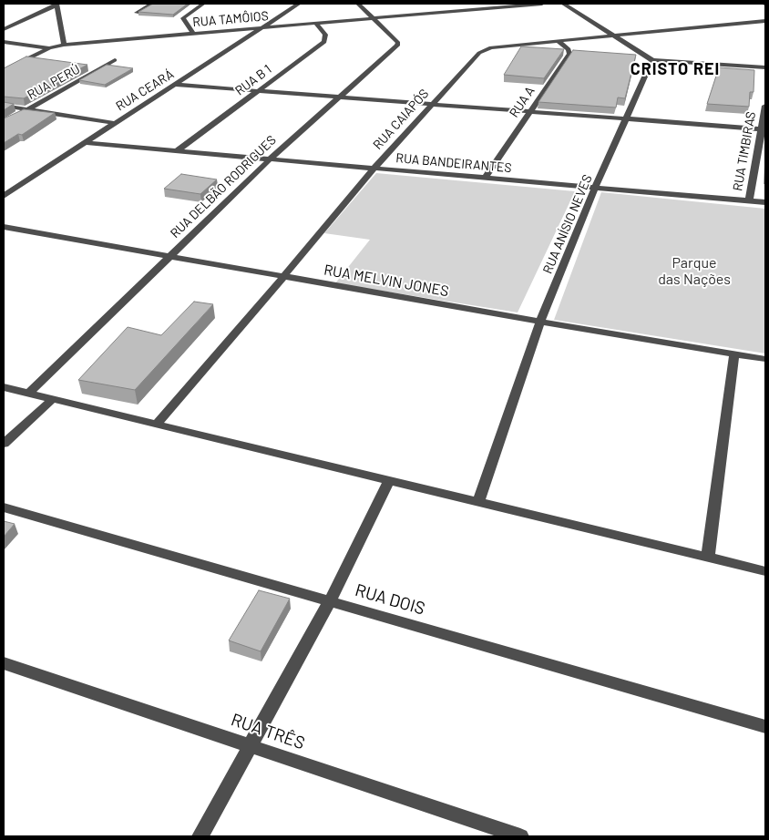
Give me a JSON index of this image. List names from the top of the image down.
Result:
{
  "streets": {
    "street": [
      "RUA TAMÔIOS",
      "RUA B 1",
      "RUA PERÚ",
      "RUA CEARÁ",
      "RUA A",
      "RUA CAIAPÓS",
      "RUA TIMBIRAS",
      "RUA BANDEIRANTES",
      "RUA DELBÃO RODRIGUES",
      "RUA ANÍSIO NEVES",
      "RUA MELVIN JONES",
      "RUA DOIS",
      "RUA TRÊS"
    ]
  },
  "crossings": [
    ["RUA TAMÔIOS", "RUA B 1"],
    ["RUA TAMÔIOS", "RUA CEARÁ"],
    ["RUA TAMÔIOS", "RUA DELBÃO RODRIGUES"],
    ["RUA B 1", "RUA BANDEIRANTES"],
    ["RUA CEARÁ", "RUA BANDEIRANTES"],
    ["RUA A", "RUA CAIAPÓS"],
    ["RUA A", "RUA BANDEIRANTES"],
    ["RUA CAIAPÓS", "RUA BANDEIRANTES"],
    ["RUA CAIAPÓS", "RUA MELVIN JONES"],
    ["RUA TIMBIRAS", "RUA BANDEIRANTES"],
    ["RUA BANDEIRANTES", "RUA DELBÃO RODRIGUES"],
    ["RUA BANDEIRANTES", "RUA ANÍSIO NEVES"],
    ["RUA DELBÃO RODRIGUES", "RUA MELVIN JONES"],
    ["RUA ANÍSIO NEVES", "RUA MELVIN JONES"]
  ],
  "districts": ["CRISTO REI"],
  "parks": ["Parque das Nações"]
}
